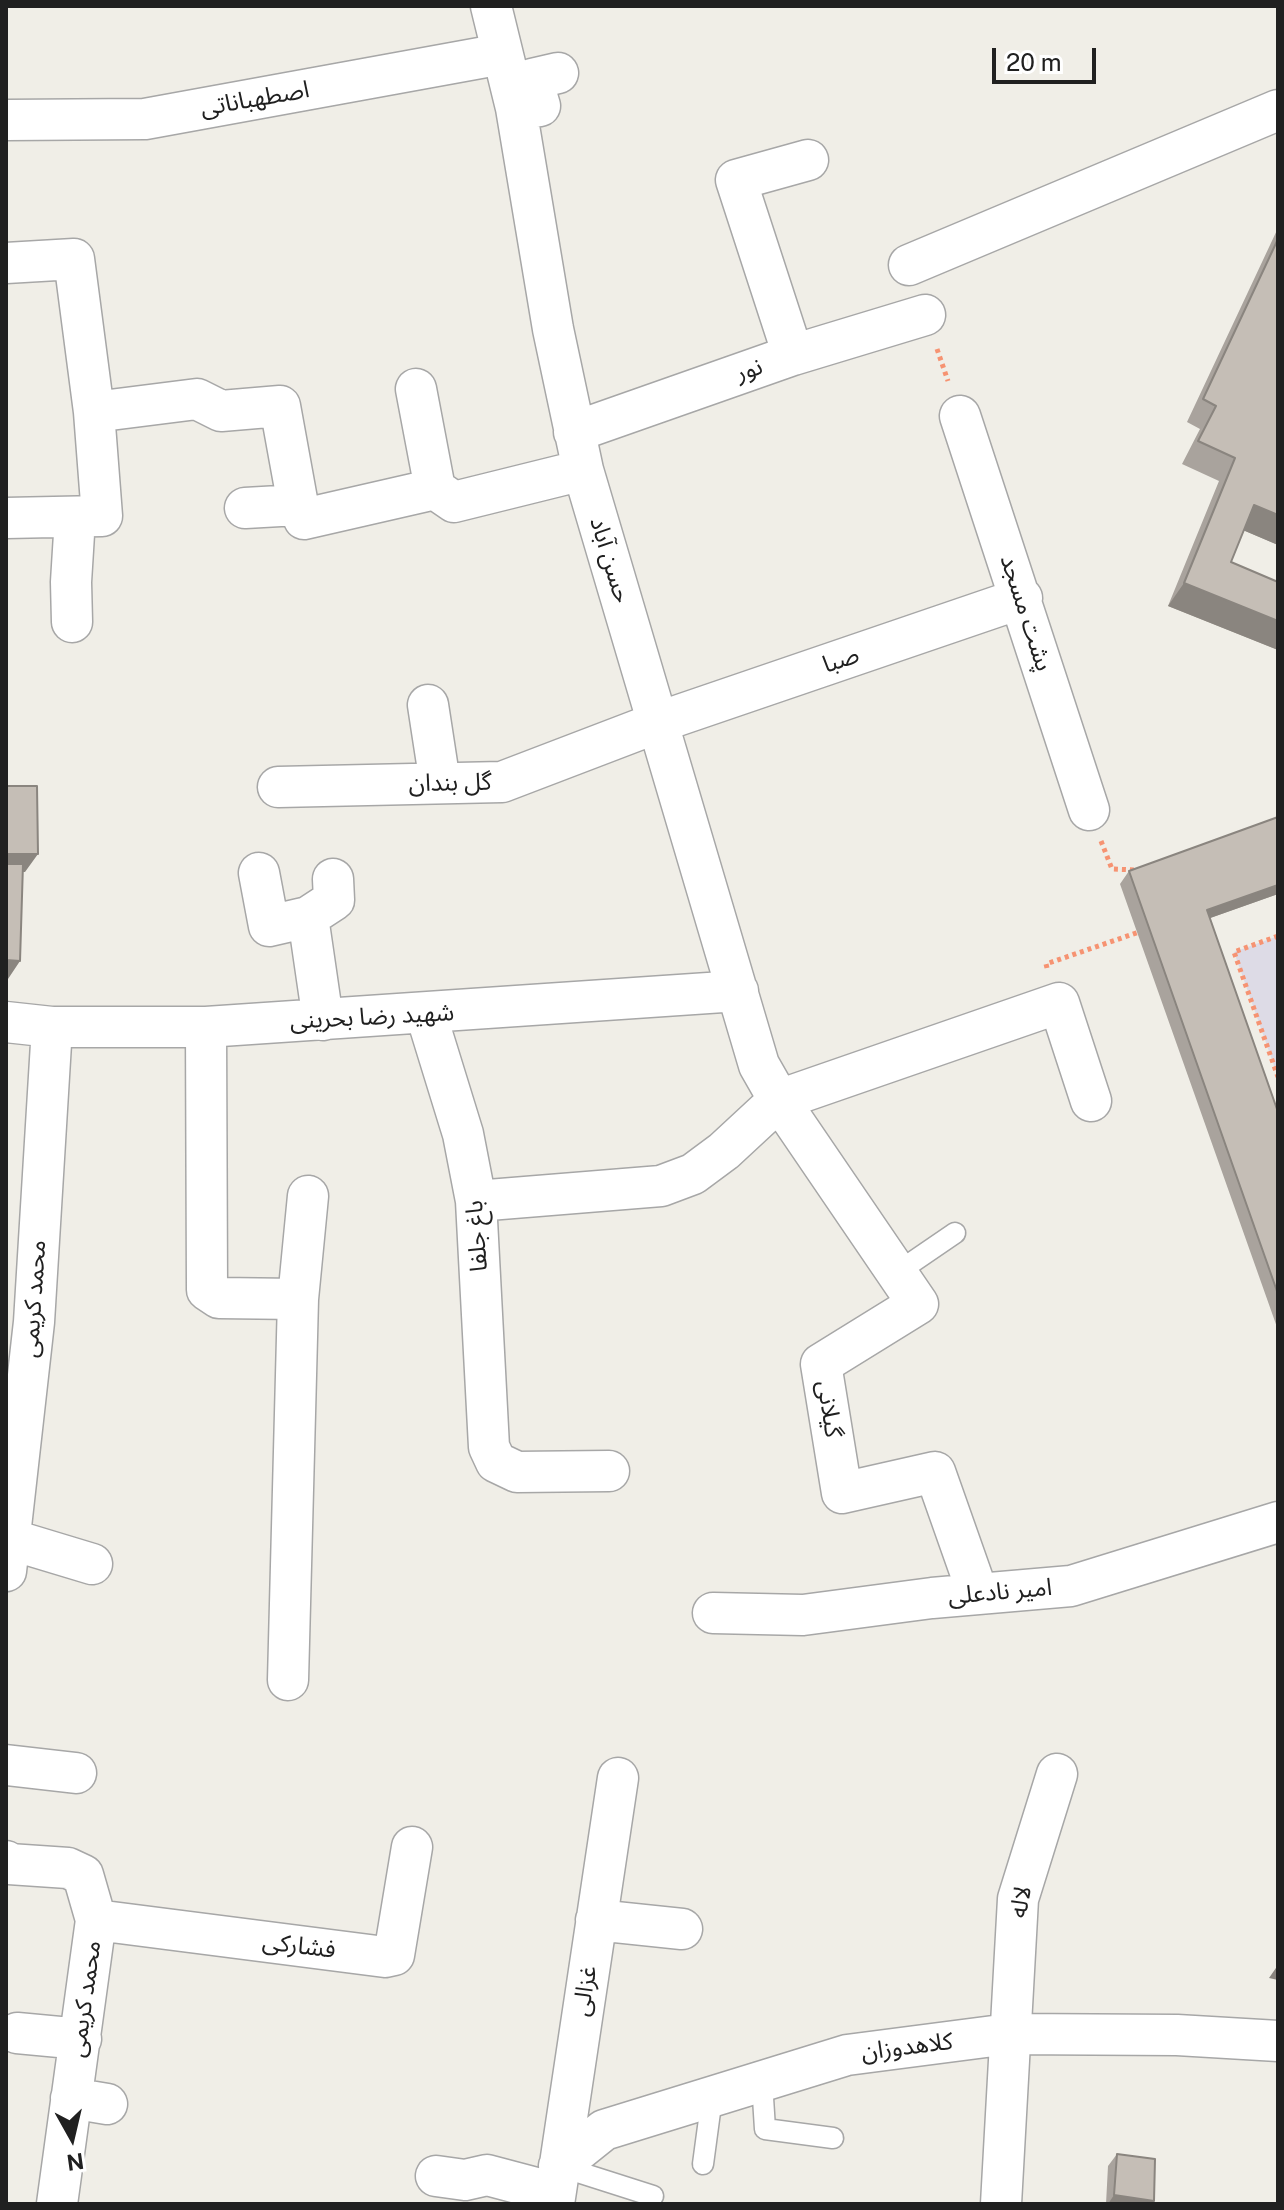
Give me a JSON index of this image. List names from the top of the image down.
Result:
{
  "streets": {
    "street": [
      "اصطهباناتی",
      "نور",
      "حسن آباد",
      "پشت مسجد",
      "صبا",
      "گل بندان",
      "شهید رضا بحرینی",
      "باغ جلفا",
      "محمد کریمی",
      "گیلانی",
      "امیر نادعلی",
      "لاله",
      "فشارکی",
      "غزالی",
      "کلاهدوزان"
    ]
  },
  "crossings": [
    ["اصطهباناتی", "حسن آباد"],
    ["نور", "حسن آباد"],
    ["حسن آباد", "صبا"],
    ["حسن آباد", "گل بندان"],
    ["حسن آباد", "شهید رضا بحرینی"],
    ["حسن آباد", "گیلانی"],
    ["پشت مسجد", "صبا"],
    ["صبا", "گل بندان"],
    ["شهید رضا بحرینی", "باغ جلفا"],
    ["شهید رضا بحرینی", "محمد کریمی"],
    ["محمد کریمی", "فشارکی"],
    ["گیلانی", "امیر نادعلی"],
    ["لاله", "کلاهدوزان"],
    ["غزالی", "کلاهدوزان"]
  ],
  "scale_bar": "20 m",
  "north": "bottom"
}
